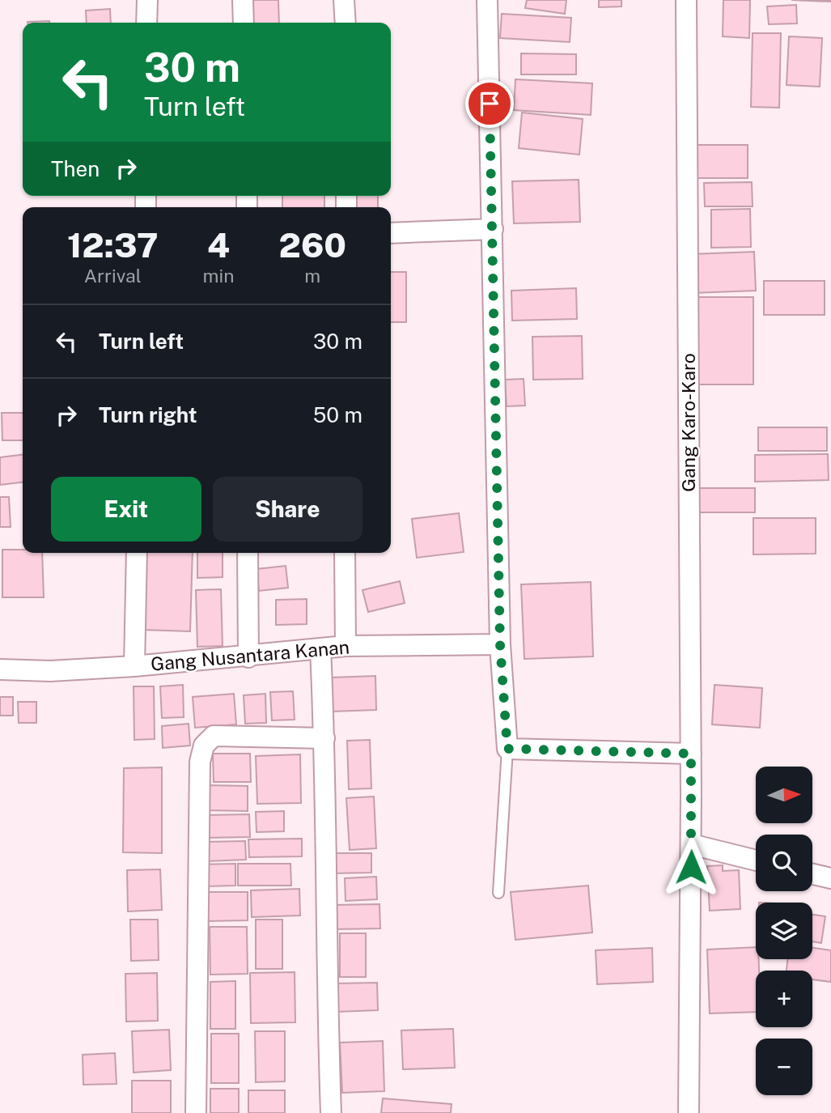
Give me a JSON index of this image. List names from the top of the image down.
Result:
{
  "streets": {
    "street": ["Gang Karo-Karo", "Gang Nusantara Kanan"]
  },
  "north": "right",
  "page": {
    "turn": ["30 m", "Turn left"],
    "then": "Then",
    "eta": [
      "12:37",
      "Arrival",
      "4",
      "min",
      "260",
      "m"
    ],
    "list": [
      {
        "name": "Turn left",
        "value": "30 m"
      },
      {
        "name": "Turn right",
        "value": "50 m"
      }
    ],
    "buttons": ["Exit", "Share"],
    "map_buttons": ["+", "−"]
  }
}
